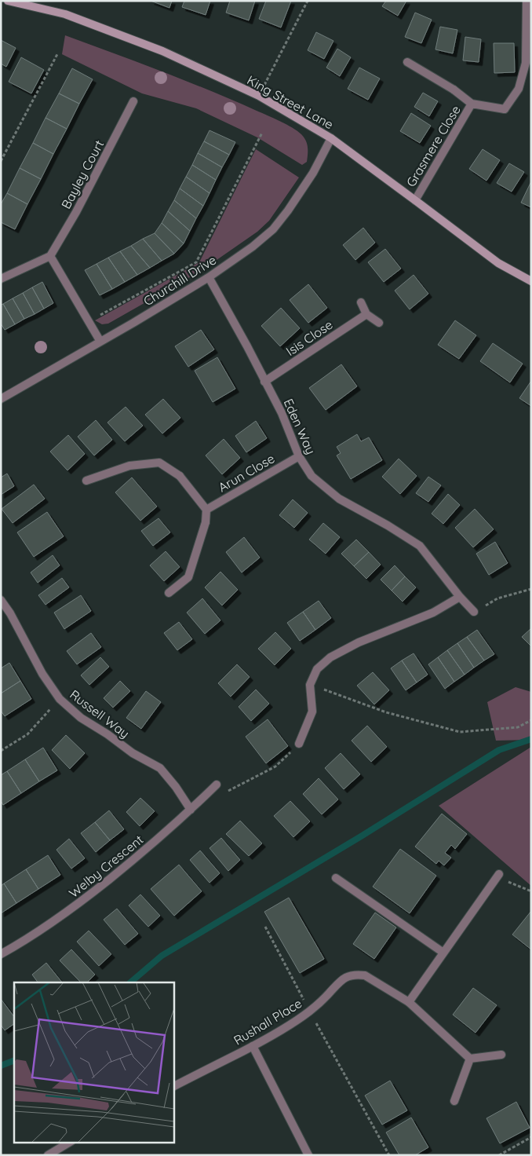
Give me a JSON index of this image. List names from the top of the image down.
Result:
{
  "streets": {
    "main road": ["King Street Lane"],
    "street": [
      "Grasmere Close",
      "Bayley Court",
      "Churchill Drive",
      "Isis Close",
      "Eden Way",
      "Arun Close",
      "Russell Way",
      "Welby Crescent",
      "Rushall Place"
    ]
  },
  "crossings": [
    ["King Street Lane", "Grasmere Close"],
    ["King Street Lane", "Churchill Drive"],
    ["Churchill Drive", "Eden Way"],
    ["Isis Close", "Eden Way"],
    ["Eden Way", "Arun Close"],
    ["Russell Way", "Welby Crescent"]
  ]
}
